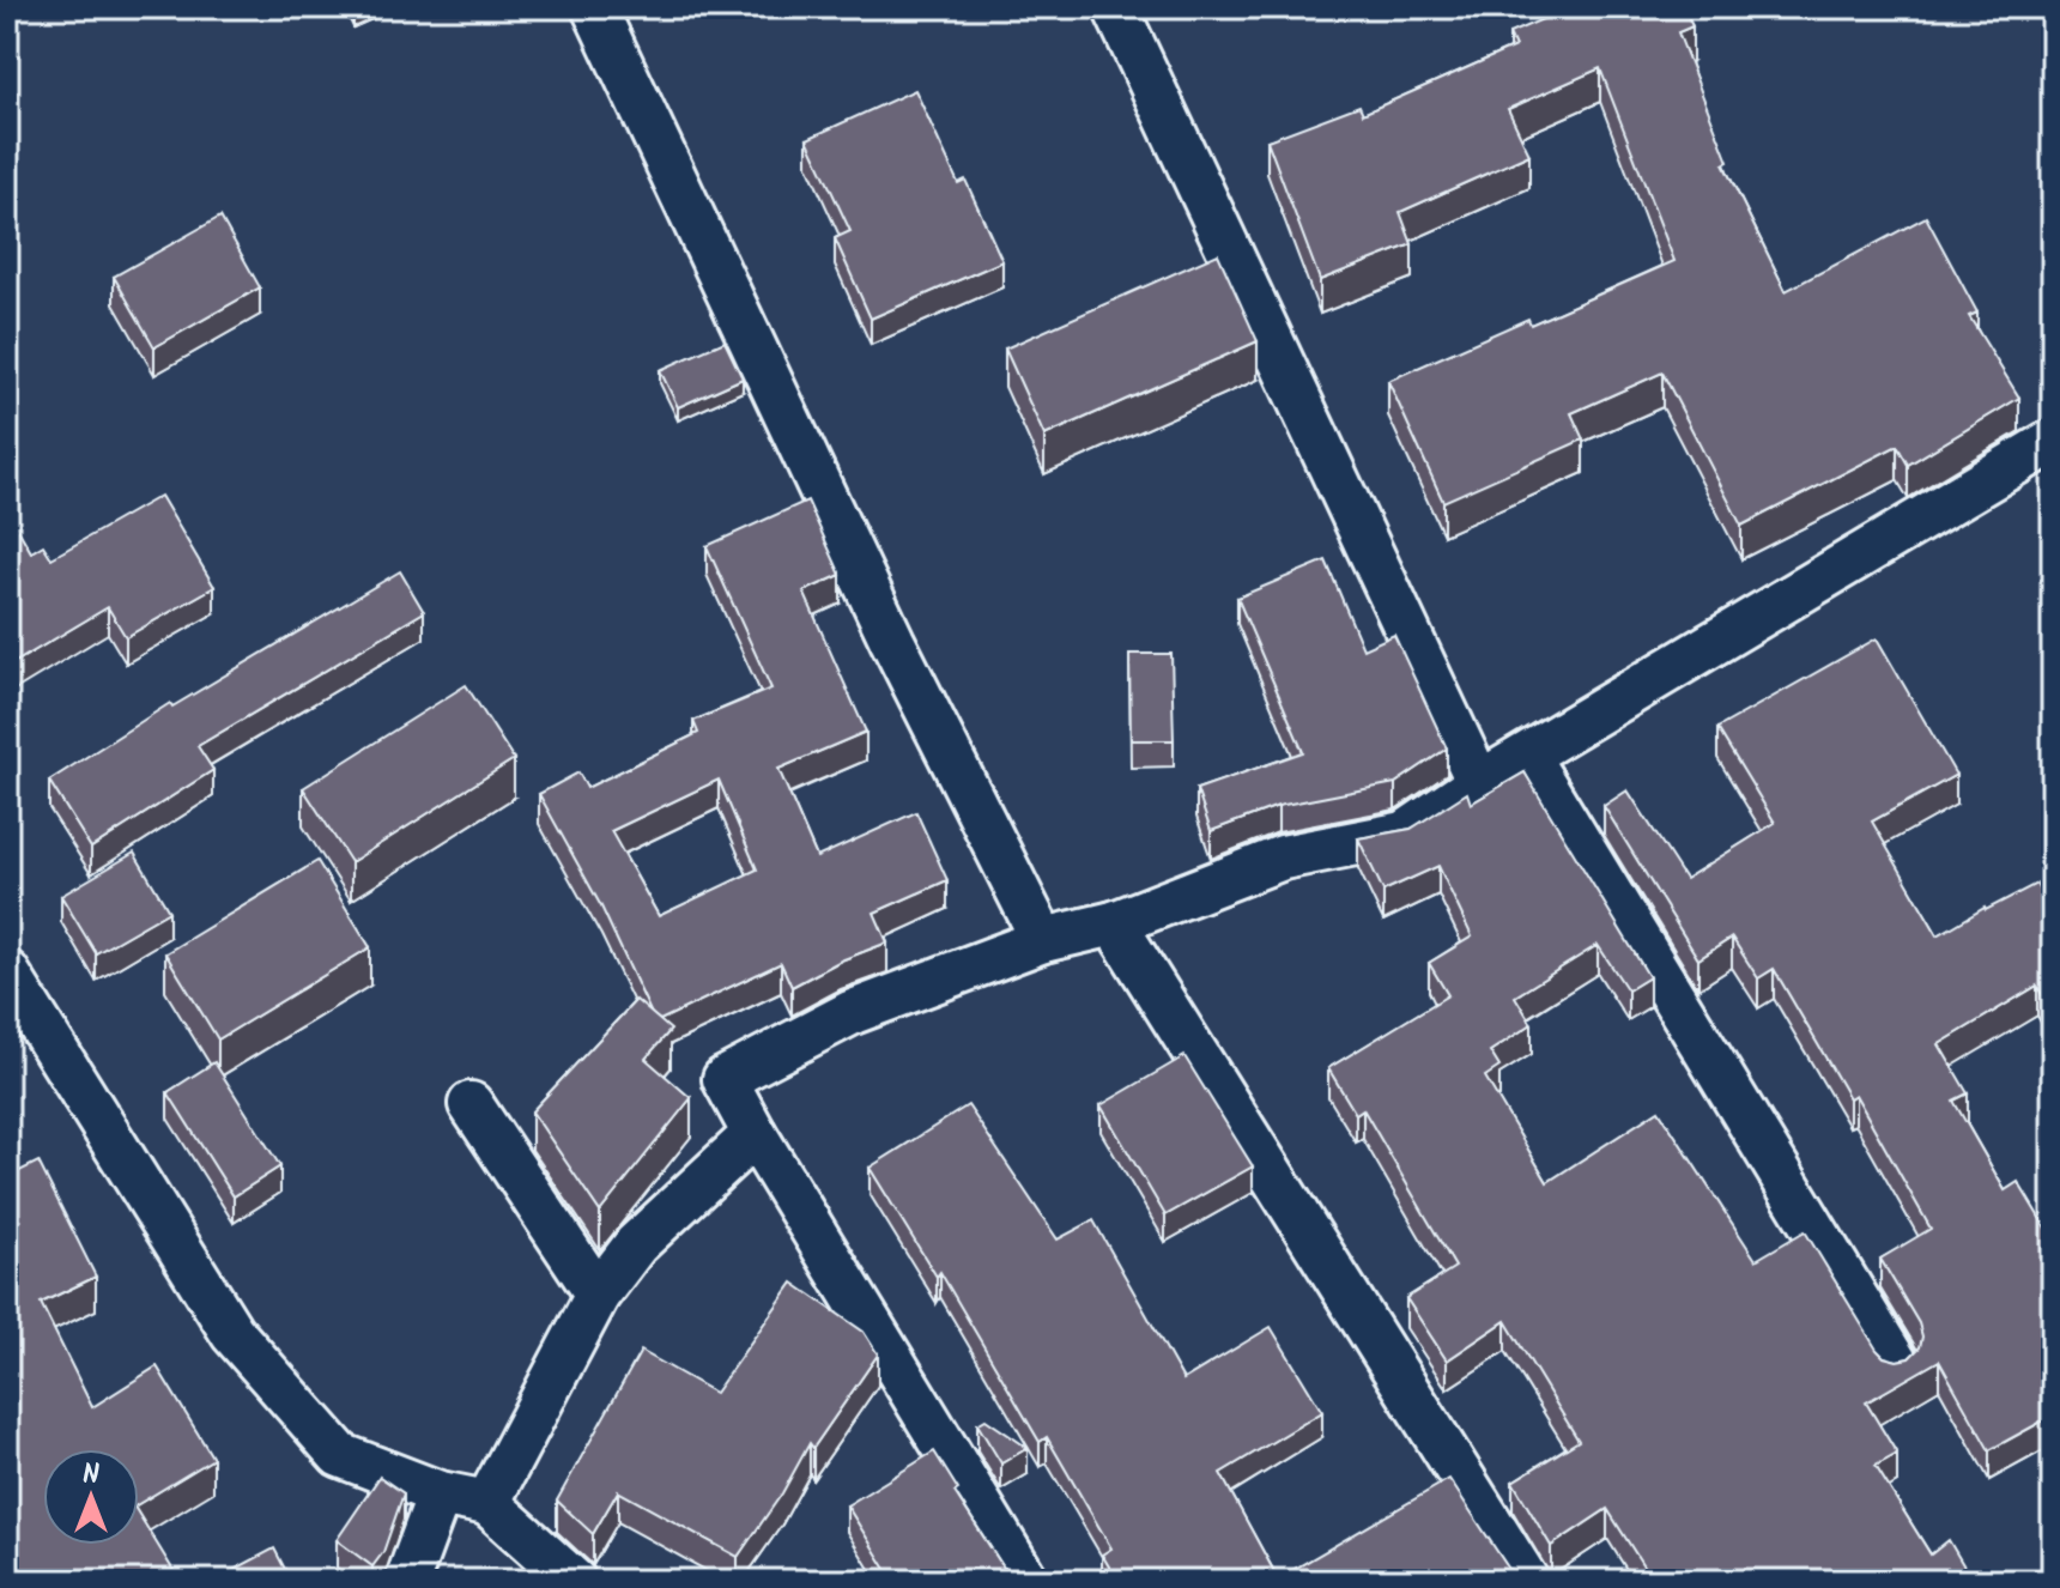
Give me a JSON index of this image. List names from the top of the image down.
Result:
{
  "north": "top"
}
